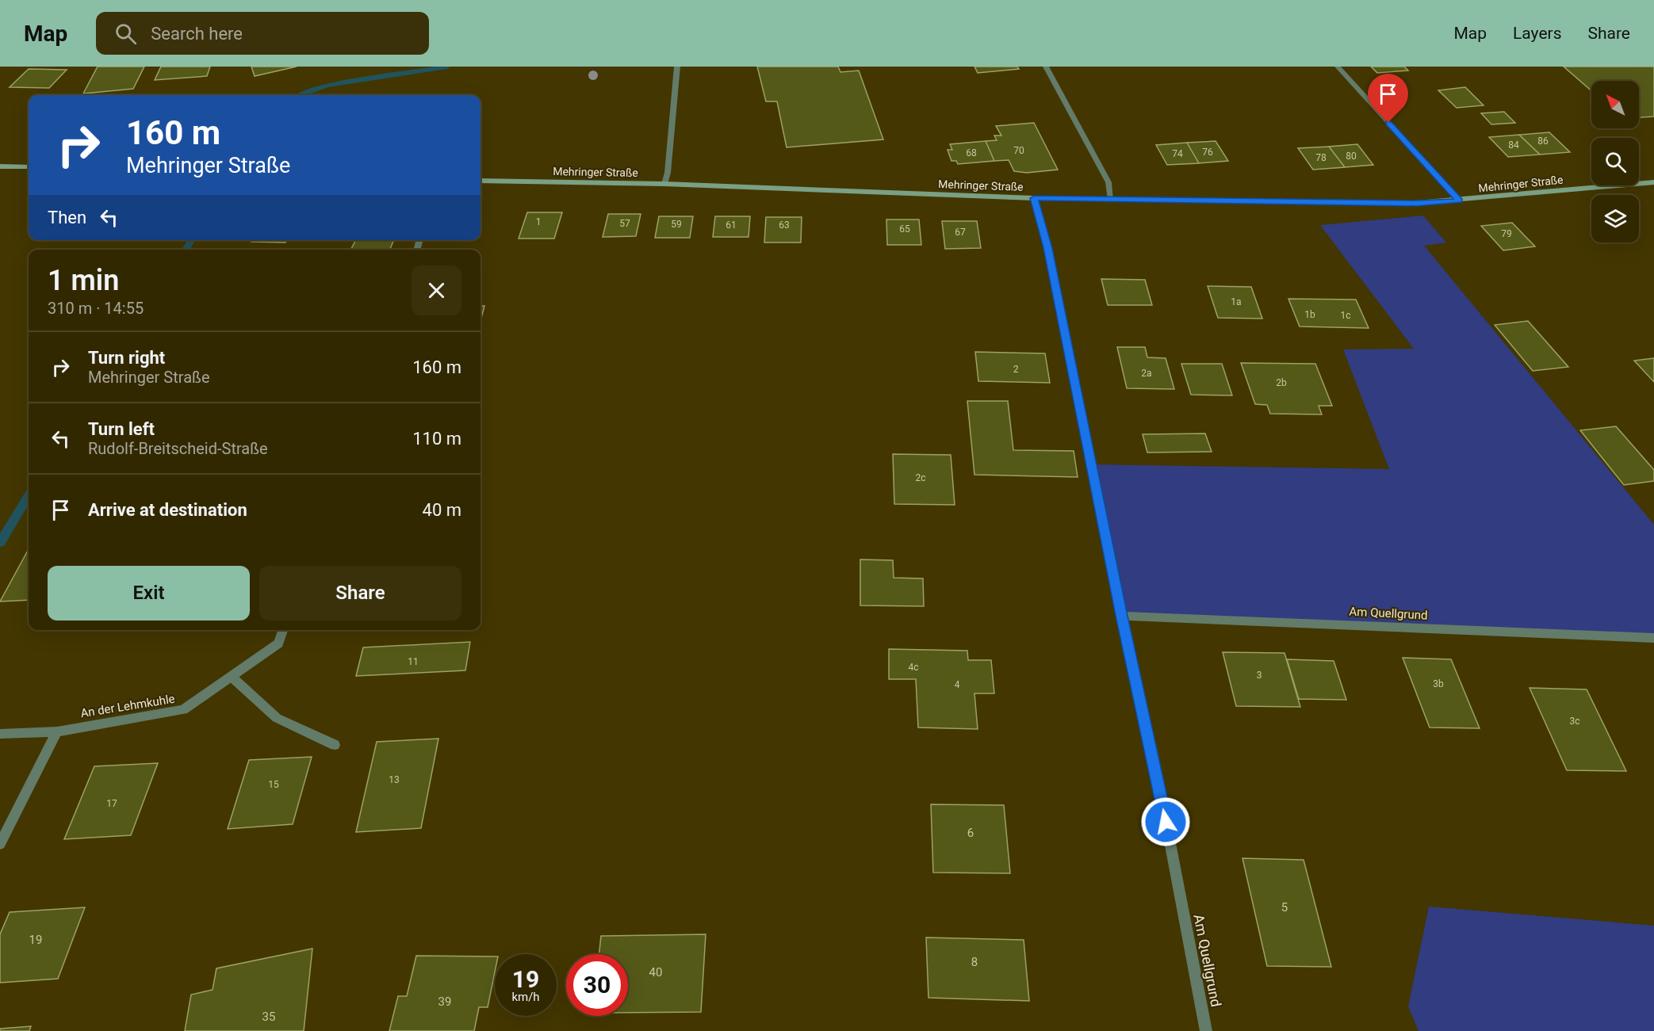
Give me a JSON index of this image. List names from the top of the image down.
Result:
{
  "streets": {
    "main road": ["Mehringer Straße"],
    "street": ["Am Quellgrund", "An der Lehmkuhle"]
  },
  "crossings": [
    ["Mehringer Straße", "Am Quellgrund"]
  ],
  "house_numbers": [
    "86",
    "84",
    "70",
    "76",
    "68",
    "74",
    "80",
    "78",
    "1",
    "57",
    "59",
    "61",
    "63",
    "65",
    "67",
    "79",
    "1a",
    "1b",
    "1c",
    "2",
    "2a",
    "2b",
    "2c",
    "11",
    "4c",
    "3",
    "3b",
    "4",
    "3c",
    "13",
    "15",
    "17",
    "6",
    "5",
    "19",
    "8",
    "40",
    "39",
    "35"
  ],
  "north": "top left",
  "page": {
    "header": "Map",
    "search": "Search here",
    "nav": ["Map", "Layers", "Share"],
    "turn": ["160 m", "Mehringer Straße"],
    "then": "Then",
    "heading": ["1 min", "310 m · 14:55"],
    "list": [
      {
        "name": "Turn right",
        "note": "Mehringer Straße",
        "value": "160 m"
      },
      {
        "name": "Turn left",
        "note": "Rudolf-Breitscheid-Straße",
        "value": "110 m"
      },
      {
        "name": "Arrive at destination",
        "value": "40 m"
      }
    ],
    "buttons": ["Exit", "Share"],
    "speed": "19 km/h",
    "limit": "30"
  }
}
